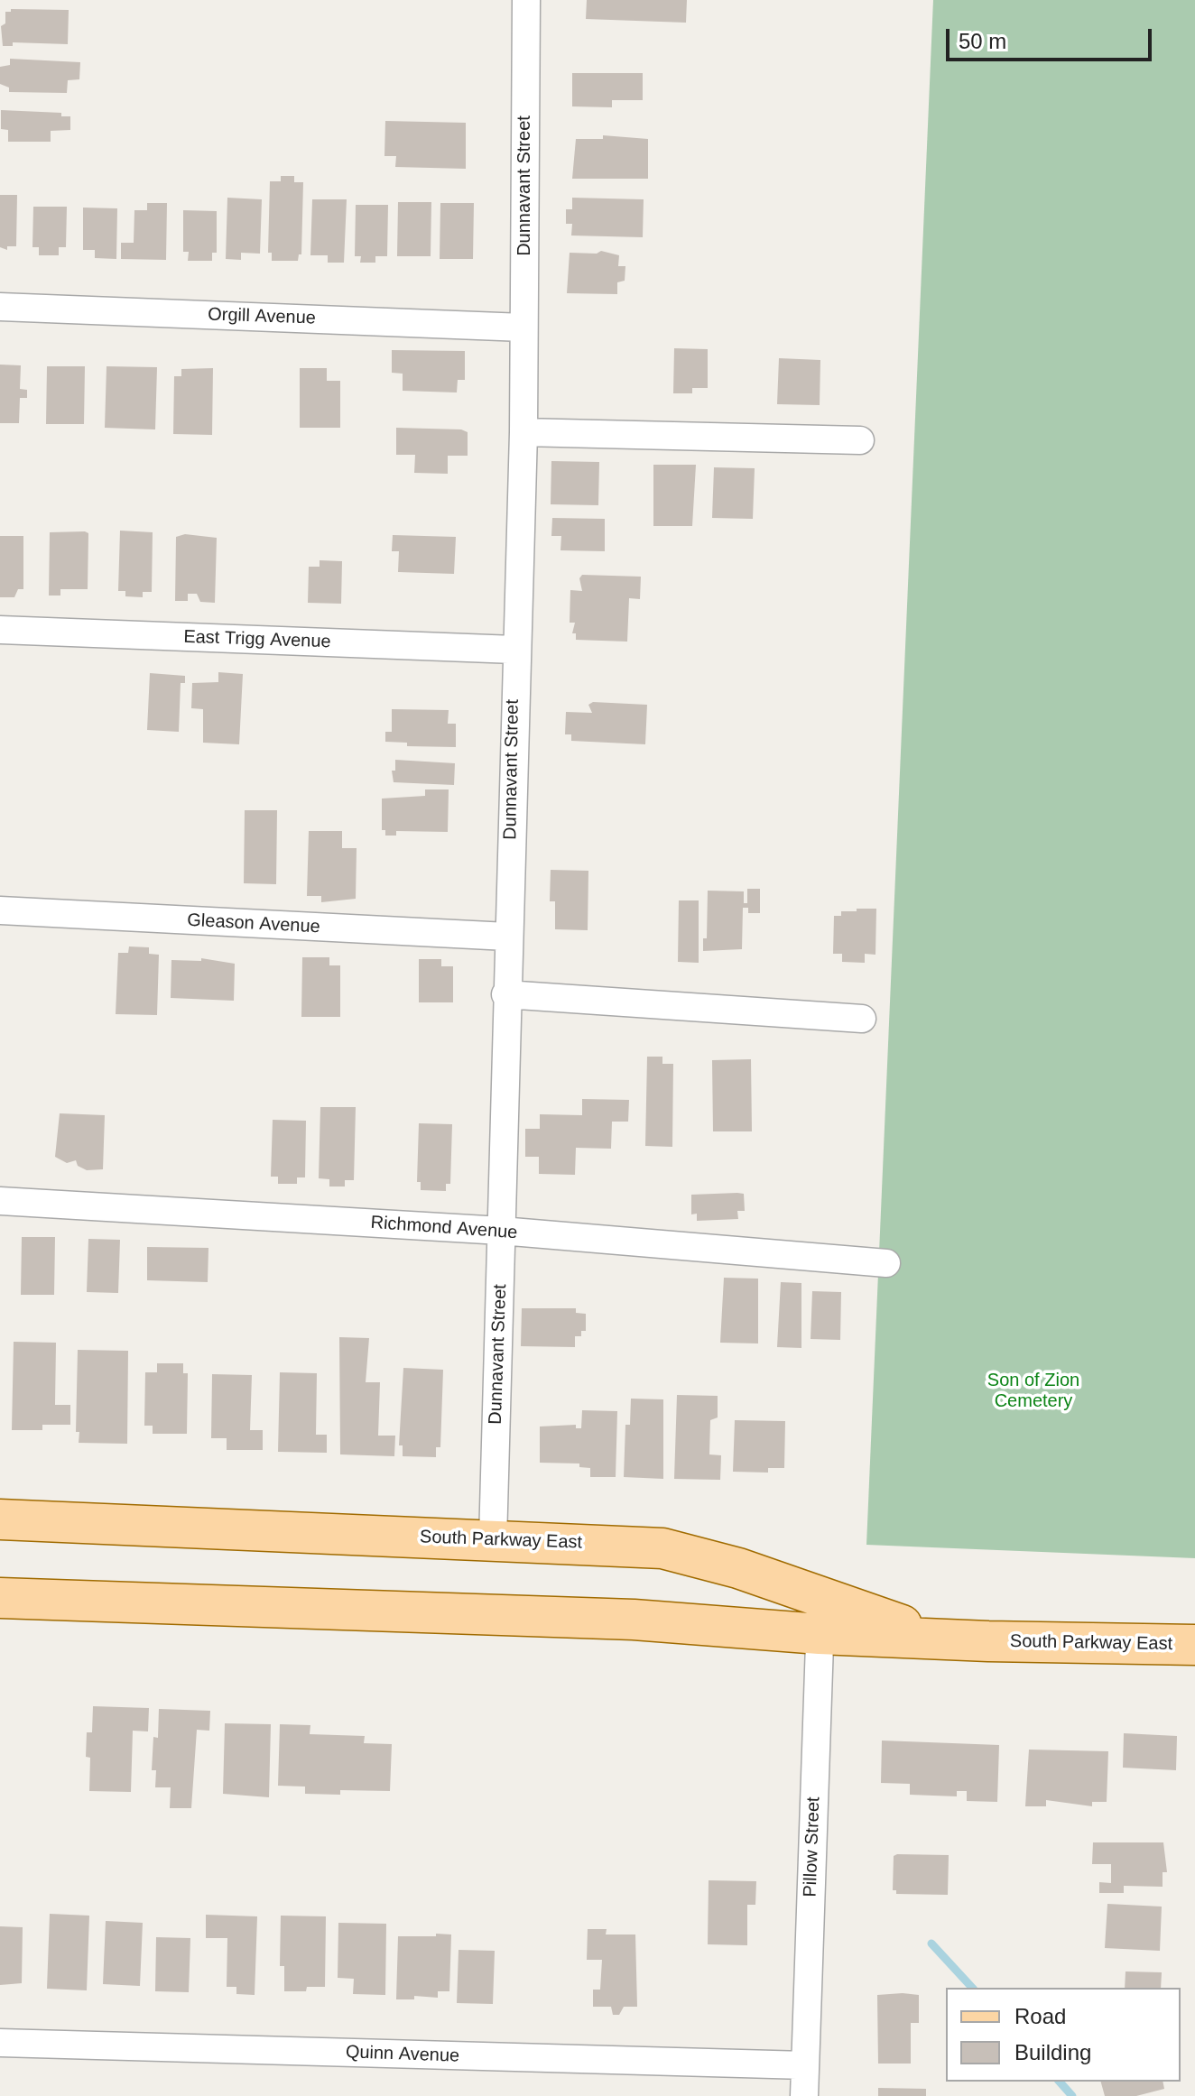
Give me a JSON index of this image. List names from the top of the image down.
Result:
{
  "streets": {
    "main road": ["South Parkway East"],
    "street": [
      "Dunnavant Street",
      "Orgill Avenue",
      "East Trigg Avenue",
      "Gleason Avenue",
      "Richmond Avenue",
      "Pillow Street",
      "Quinn Avenue"
    ]
  },
  "crossings": [
    ["Dunnavant Street", "Orgill Avenue"],
    ["Dunnavant Street", "East Trigg Avenue"],
    ["Dunnavant Street", "Gleason Avenue"],
    ["Dunnavant Street", "Richmond Avenue"],
    ["Dunnavant Street", "South Parkway East"],
    ["South Parkway East", "Pillow Street"],
    ["Pillow Street", "Quinn Avenue"]
  ],
  "parks": ["Son of Zion Cemetery"],
  "legend": ["Road", "Building"],
  "scale_bar": "50 m"
}
